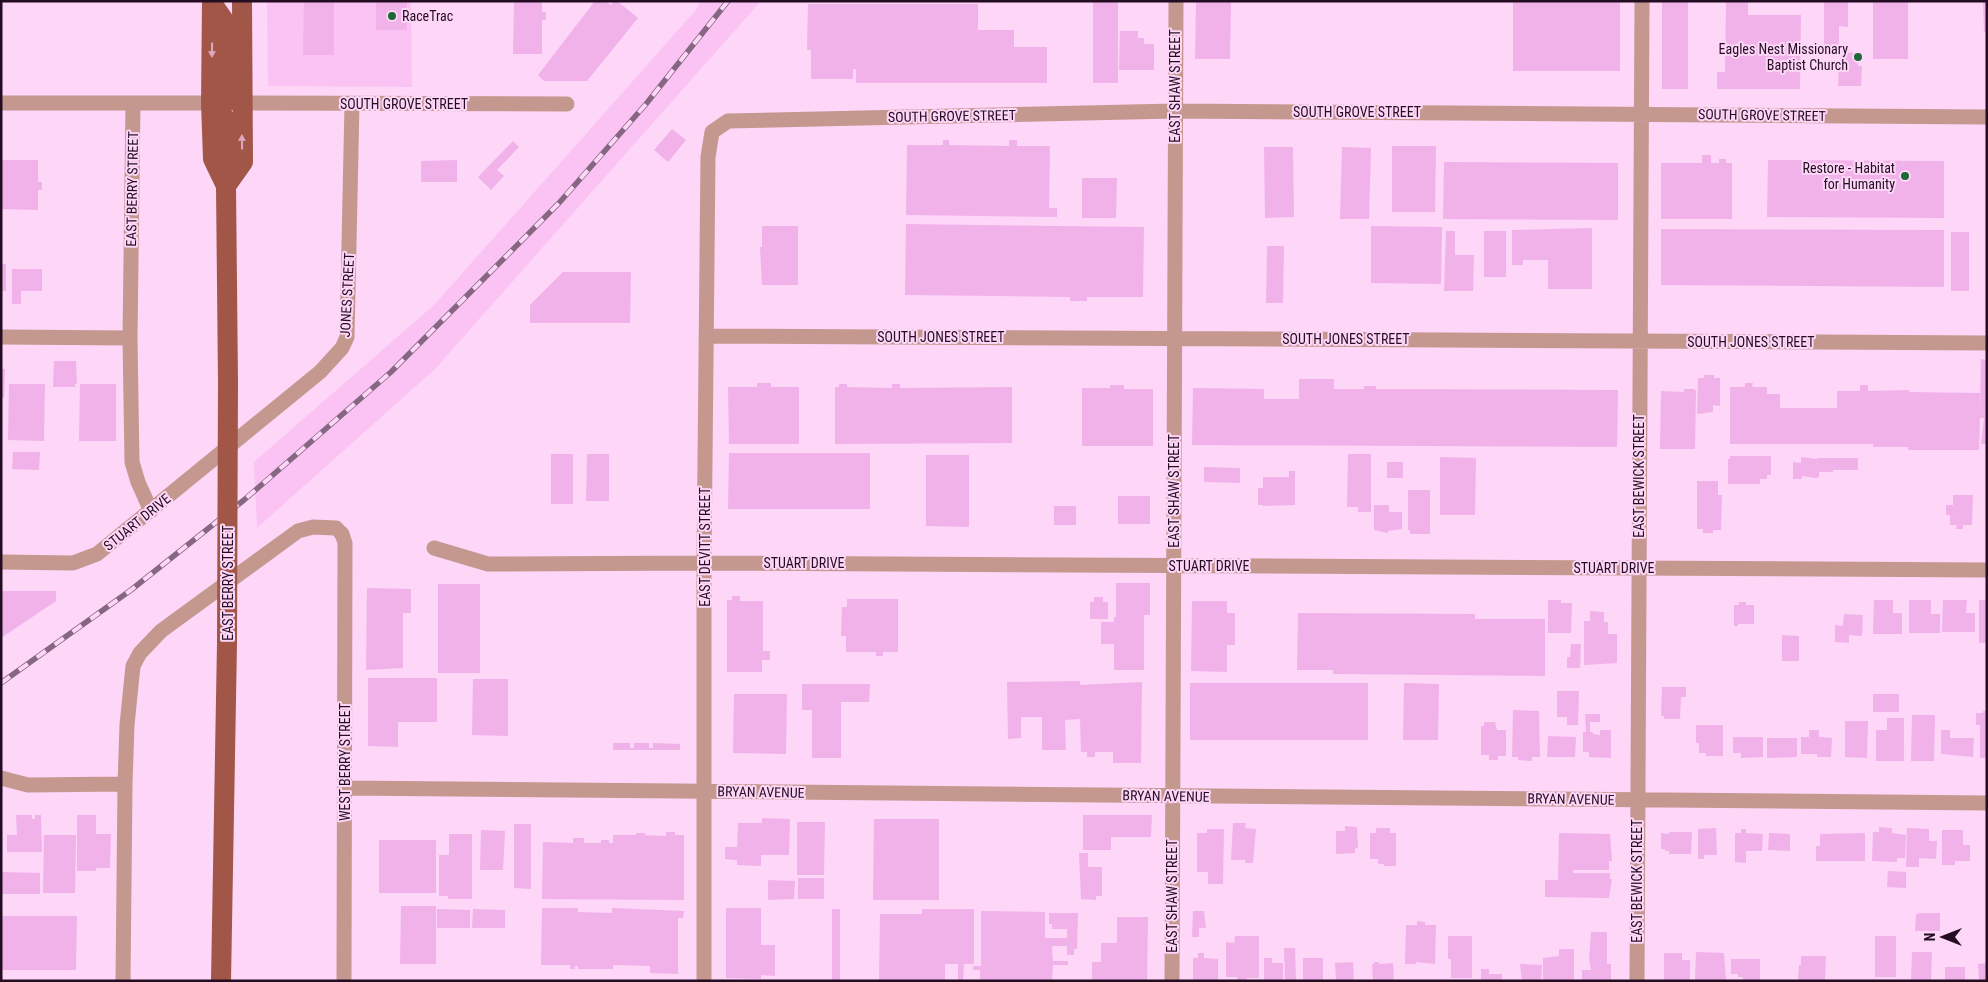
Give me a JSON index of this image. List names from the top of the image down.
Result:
{
  "streets": {
    "main road": ["EAST BERRY STREET"],
    "street": [
      "EAST SHAW STREET",
      "SOUTH GROVE STREET",
      "JONES STREET",
      "SOUTH JONES STREET",
      "EAST BEWICK STREET",
      "STUART DRIVE",
      "EAST DEVITT STREET",
      "WEST BERRY STREET",
      "BRYAN AVENUE"
    ]
  },
  "crossings": [
    ["EAST SHAW STREET", "SOUTH GROVE STREET"],
    ["EAST SHAW STREET", "SOUTH JONES STREET"],
    ["EAST SHAW STREET", "STUART DRIVE"],
    ["EAST SHAW STREET", "BRYAN AVENUE"],
    ["SOUTH GROVE STREET", "JONES STREET"],
    ["SOUTH GROVE STREET", "EAST BEWICK STREET"],
    ["SOUTH GROVE STREET", "EAST DEVITT STREET"],
    ["EAST BERRY STREET", "STUART DRIVE"],
    ["JONES STREET", "STUART DRIVE"],
    ["SOUTH JONES STREET", "EAST BEWICK STREET"],
    ["SOUTH JONES STREET", "EAST DEVITT STREET"],
    ["EAST BEWICK STREET", "STUART DRIVE"],
    ["EAST BEWICK STREET", "BRYAN AVENUE"],
    ["STUART DRIVE", "EAST DEVITT STREET"],
    ["EAST DEVITT STREET", "BRYAN AVENUE"],
    ["WEST BERRY STREET", "BRYAN AVENUE"]
  ],
  "places": ["RaceTrac", "Eagles Nest Missionary Baptist Church", "Restore - Habitat for Humanity"],
  "north": "left"
}
